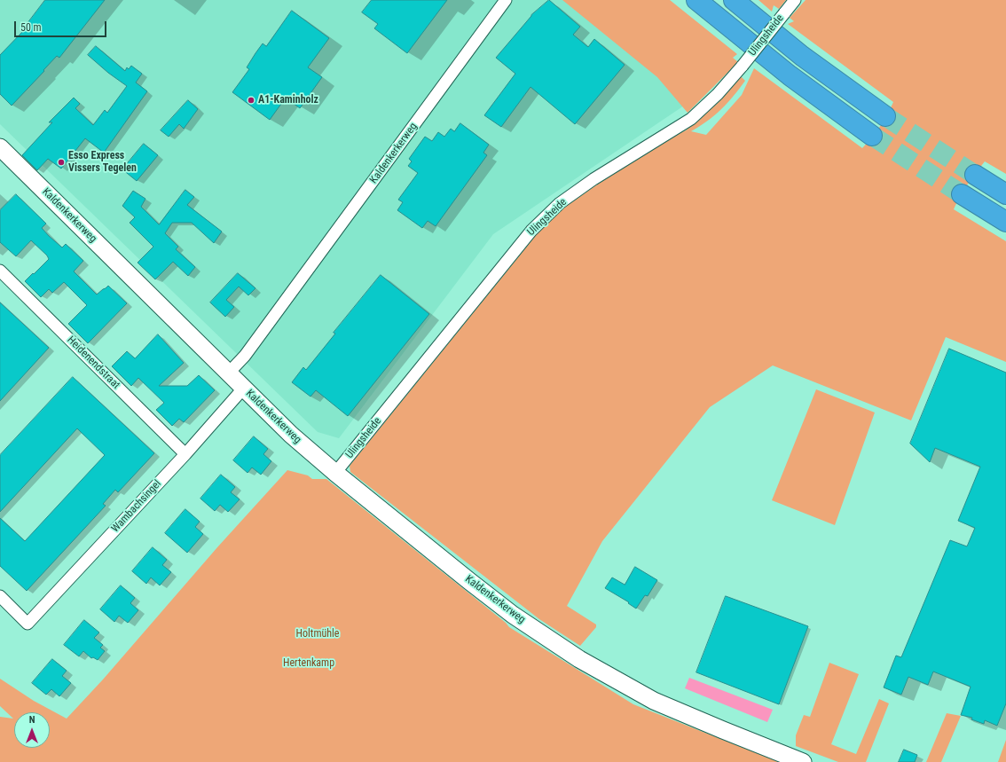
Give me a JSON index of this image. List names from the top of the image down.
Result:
{
  "streets": {
    "main road": ["Kaldenkerkerweg"],
    "street": ["Ulingsheide", "Heidenendstraat", "Wambachsingel"]
  },
  "crossings": [
    ["Ulingsheide", "Kaldenkerkerweg"],
    ["Kaldenkerkerweg", "Wambachsingel"],
    ["Heidenendstraat", "Wambachsingel"]
  ],
  "parks": ["Holtmühle", "Hertenkamp"],
  "places": ["A1-Kaminholz", "Esso Express Vissers Tegelen"],
  "scale_bar": "50 m",
  "north": "top"
}
